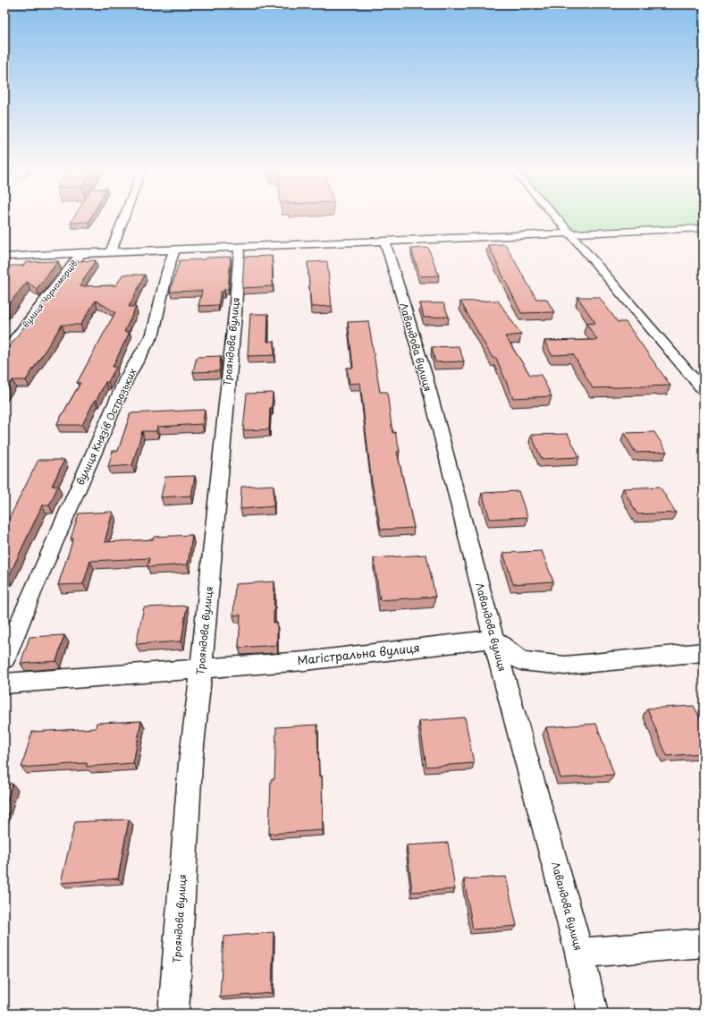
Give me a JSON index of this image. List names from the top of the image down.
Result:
{
  "streets": {
    "street": [
      "вулиця Чорноморців",
      "Трояндова вулиця",
      "Лавандова вулиця",
      "вулиця Князів Острозьких",
      "Магістральна вулиця"
    ]
  },
  "crossings": [
    ["Трояндова вулиця", "Магістральна вулиця"],
    ["Лавандова вулиця", "Магістральна вулиця"]
  ]
}
